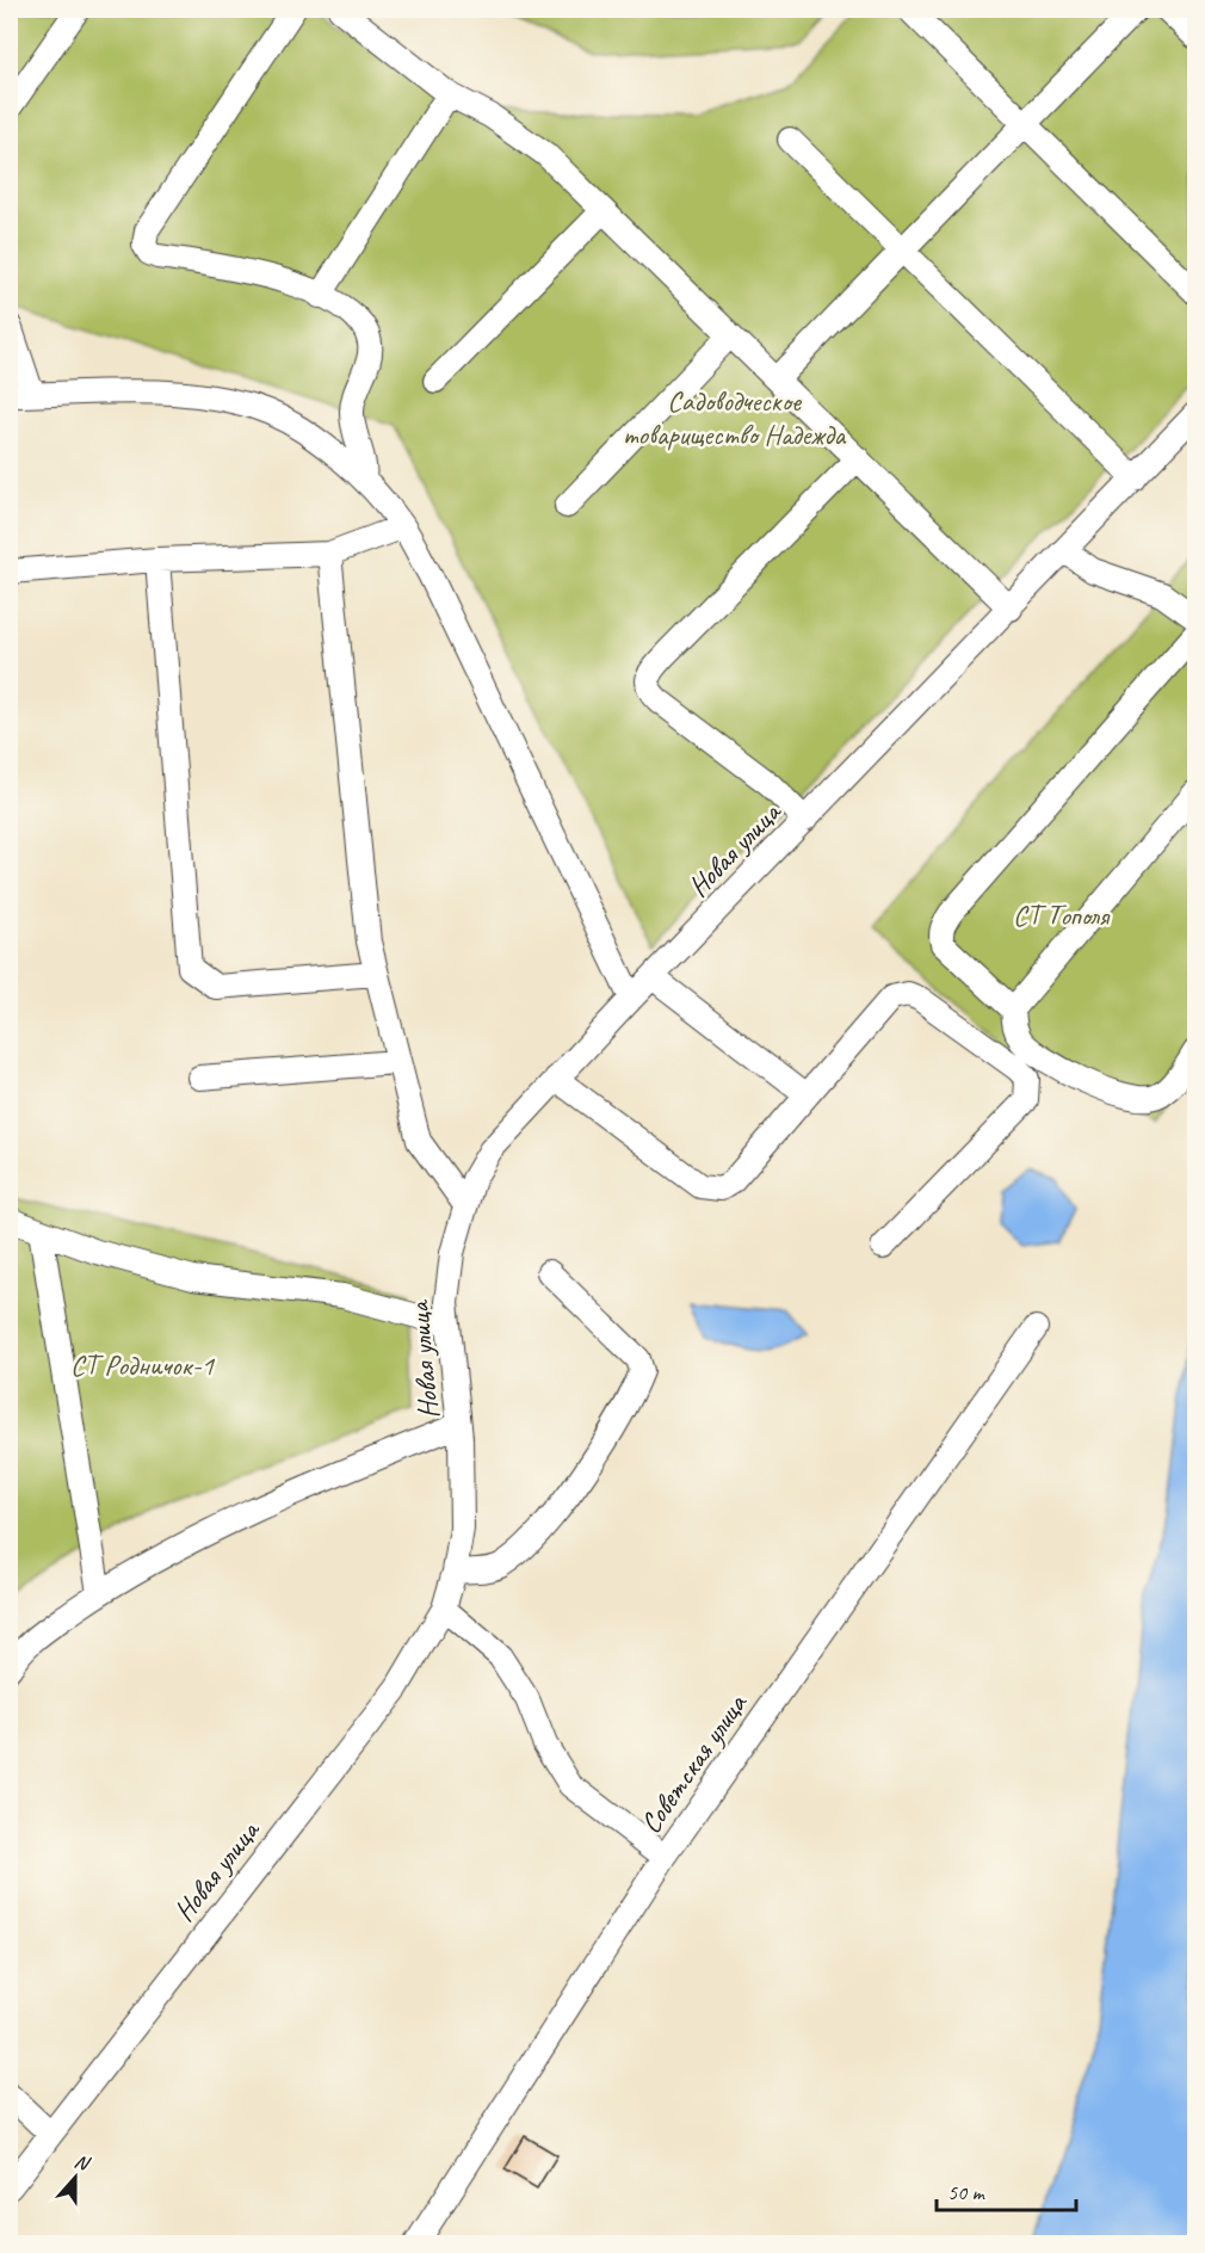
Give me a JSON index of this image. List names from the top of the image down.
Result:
{
  "streets": {
    "street": ["Новая улица", "Советская улица"]
  },
  "parks": ["Садоводческое товарищество Надежда", "СТ Тополя", "СТ Родничок-1"],
  "scale_bar": "50 m",
  "north": "top"
}
